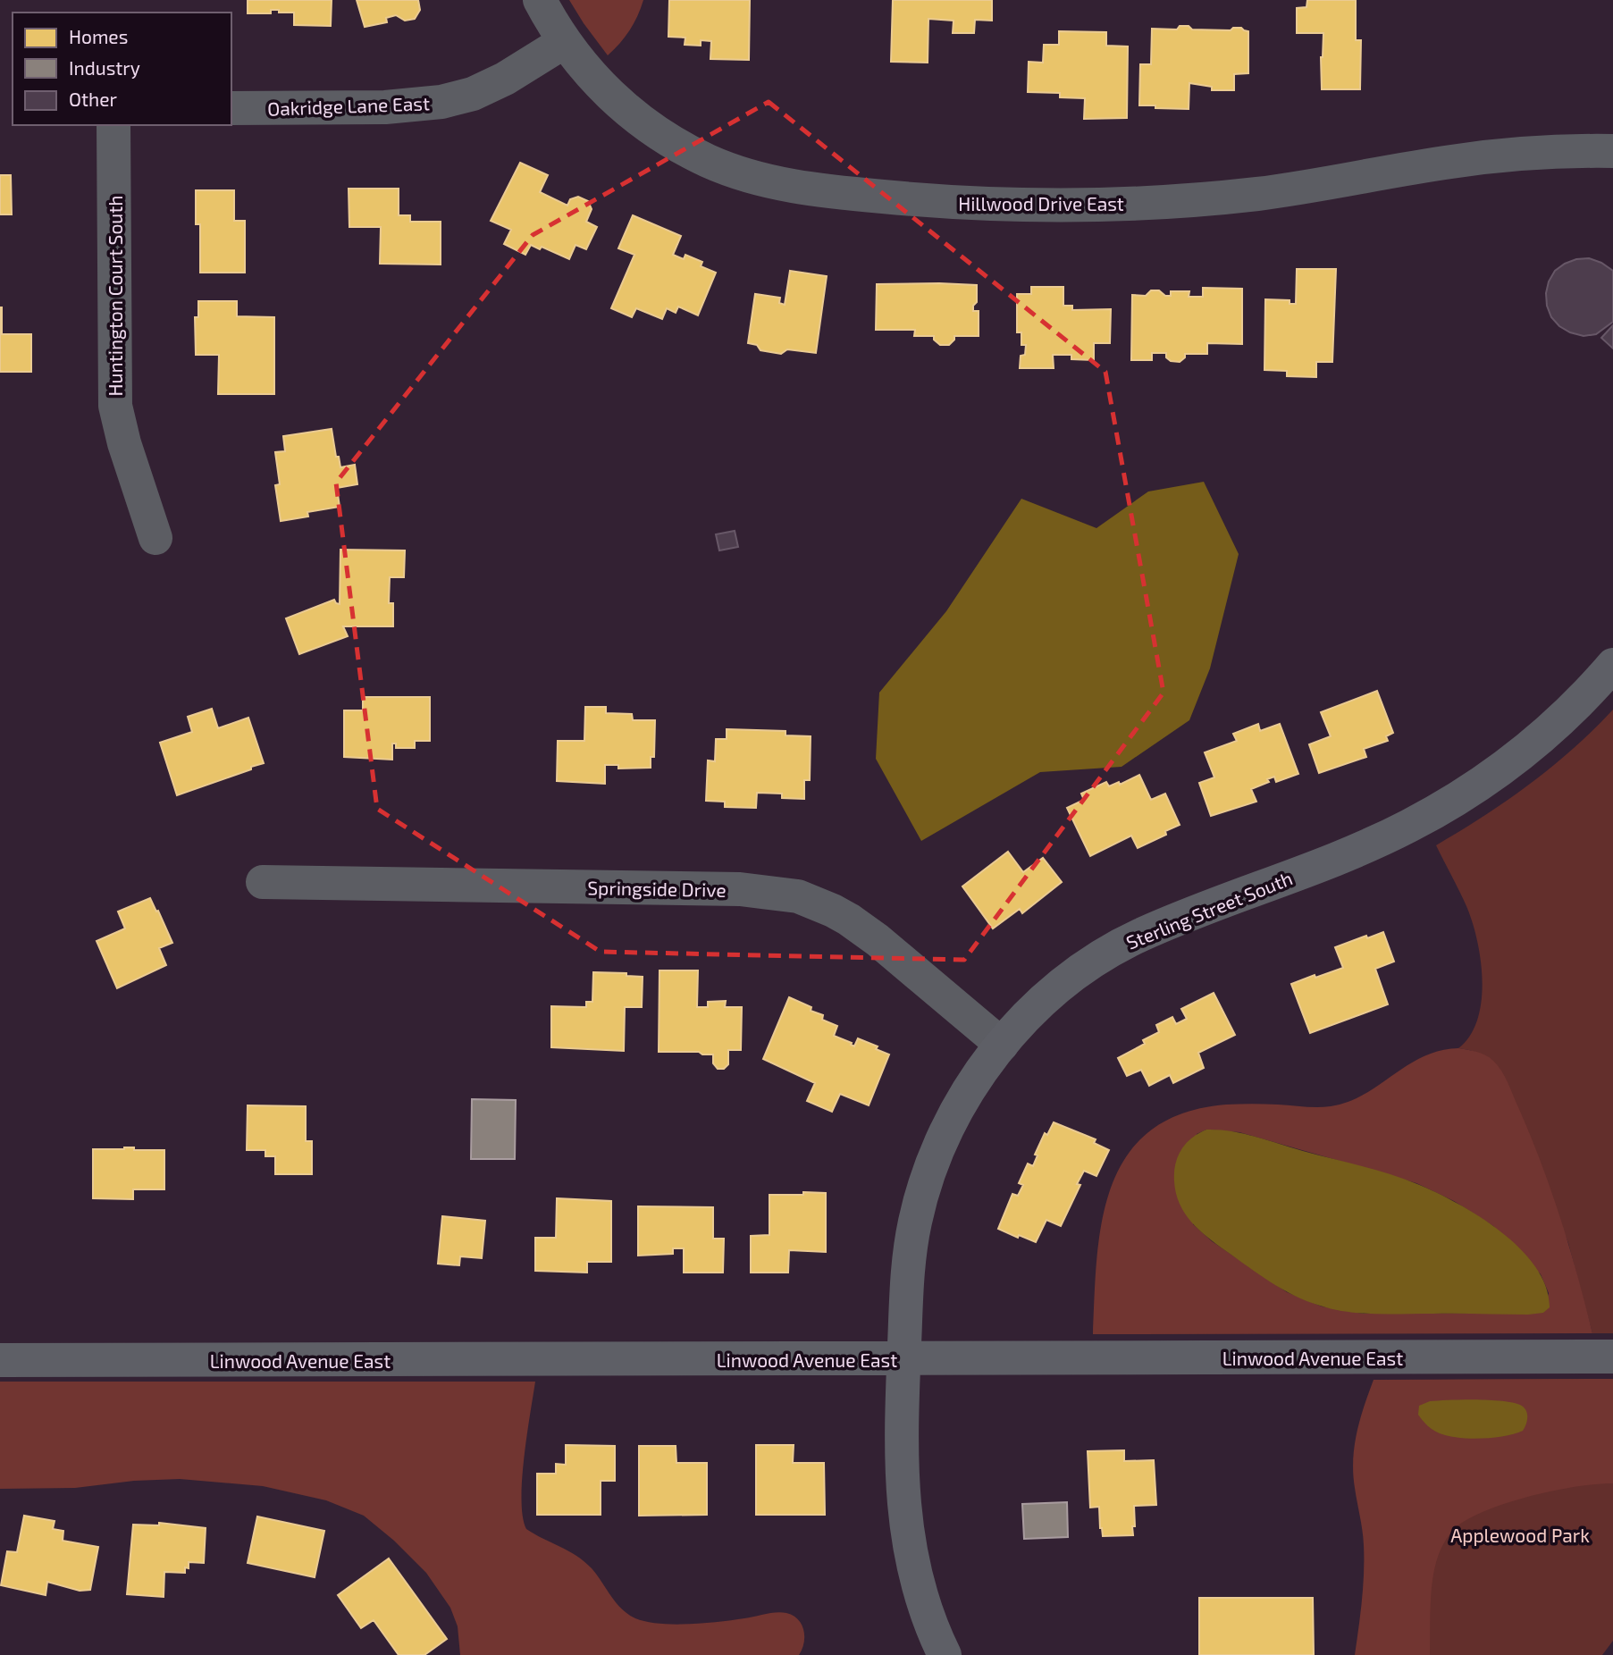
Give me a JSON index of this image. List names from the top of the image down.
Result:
{
  "streets": {
    "street": [
      "Oakridge Lane East",
      "Hillwood Drive East",
      "Huntington Court South",
      "Springside Drive",
      "Sterling Street South",
      "Linwood Avenue East"
    ]
  },
  "crossings": [
    ["Oakridge Lane East", "Hillwood Drive East"],
    ["Springside Drive", "Sterling Street South"],
    ["Sterling Street South", "Linwood Avenue East"]
  ],
  "parks": ["Applewood Park"],
  "legend": ["Homes", "Industry", "Other"]
}
